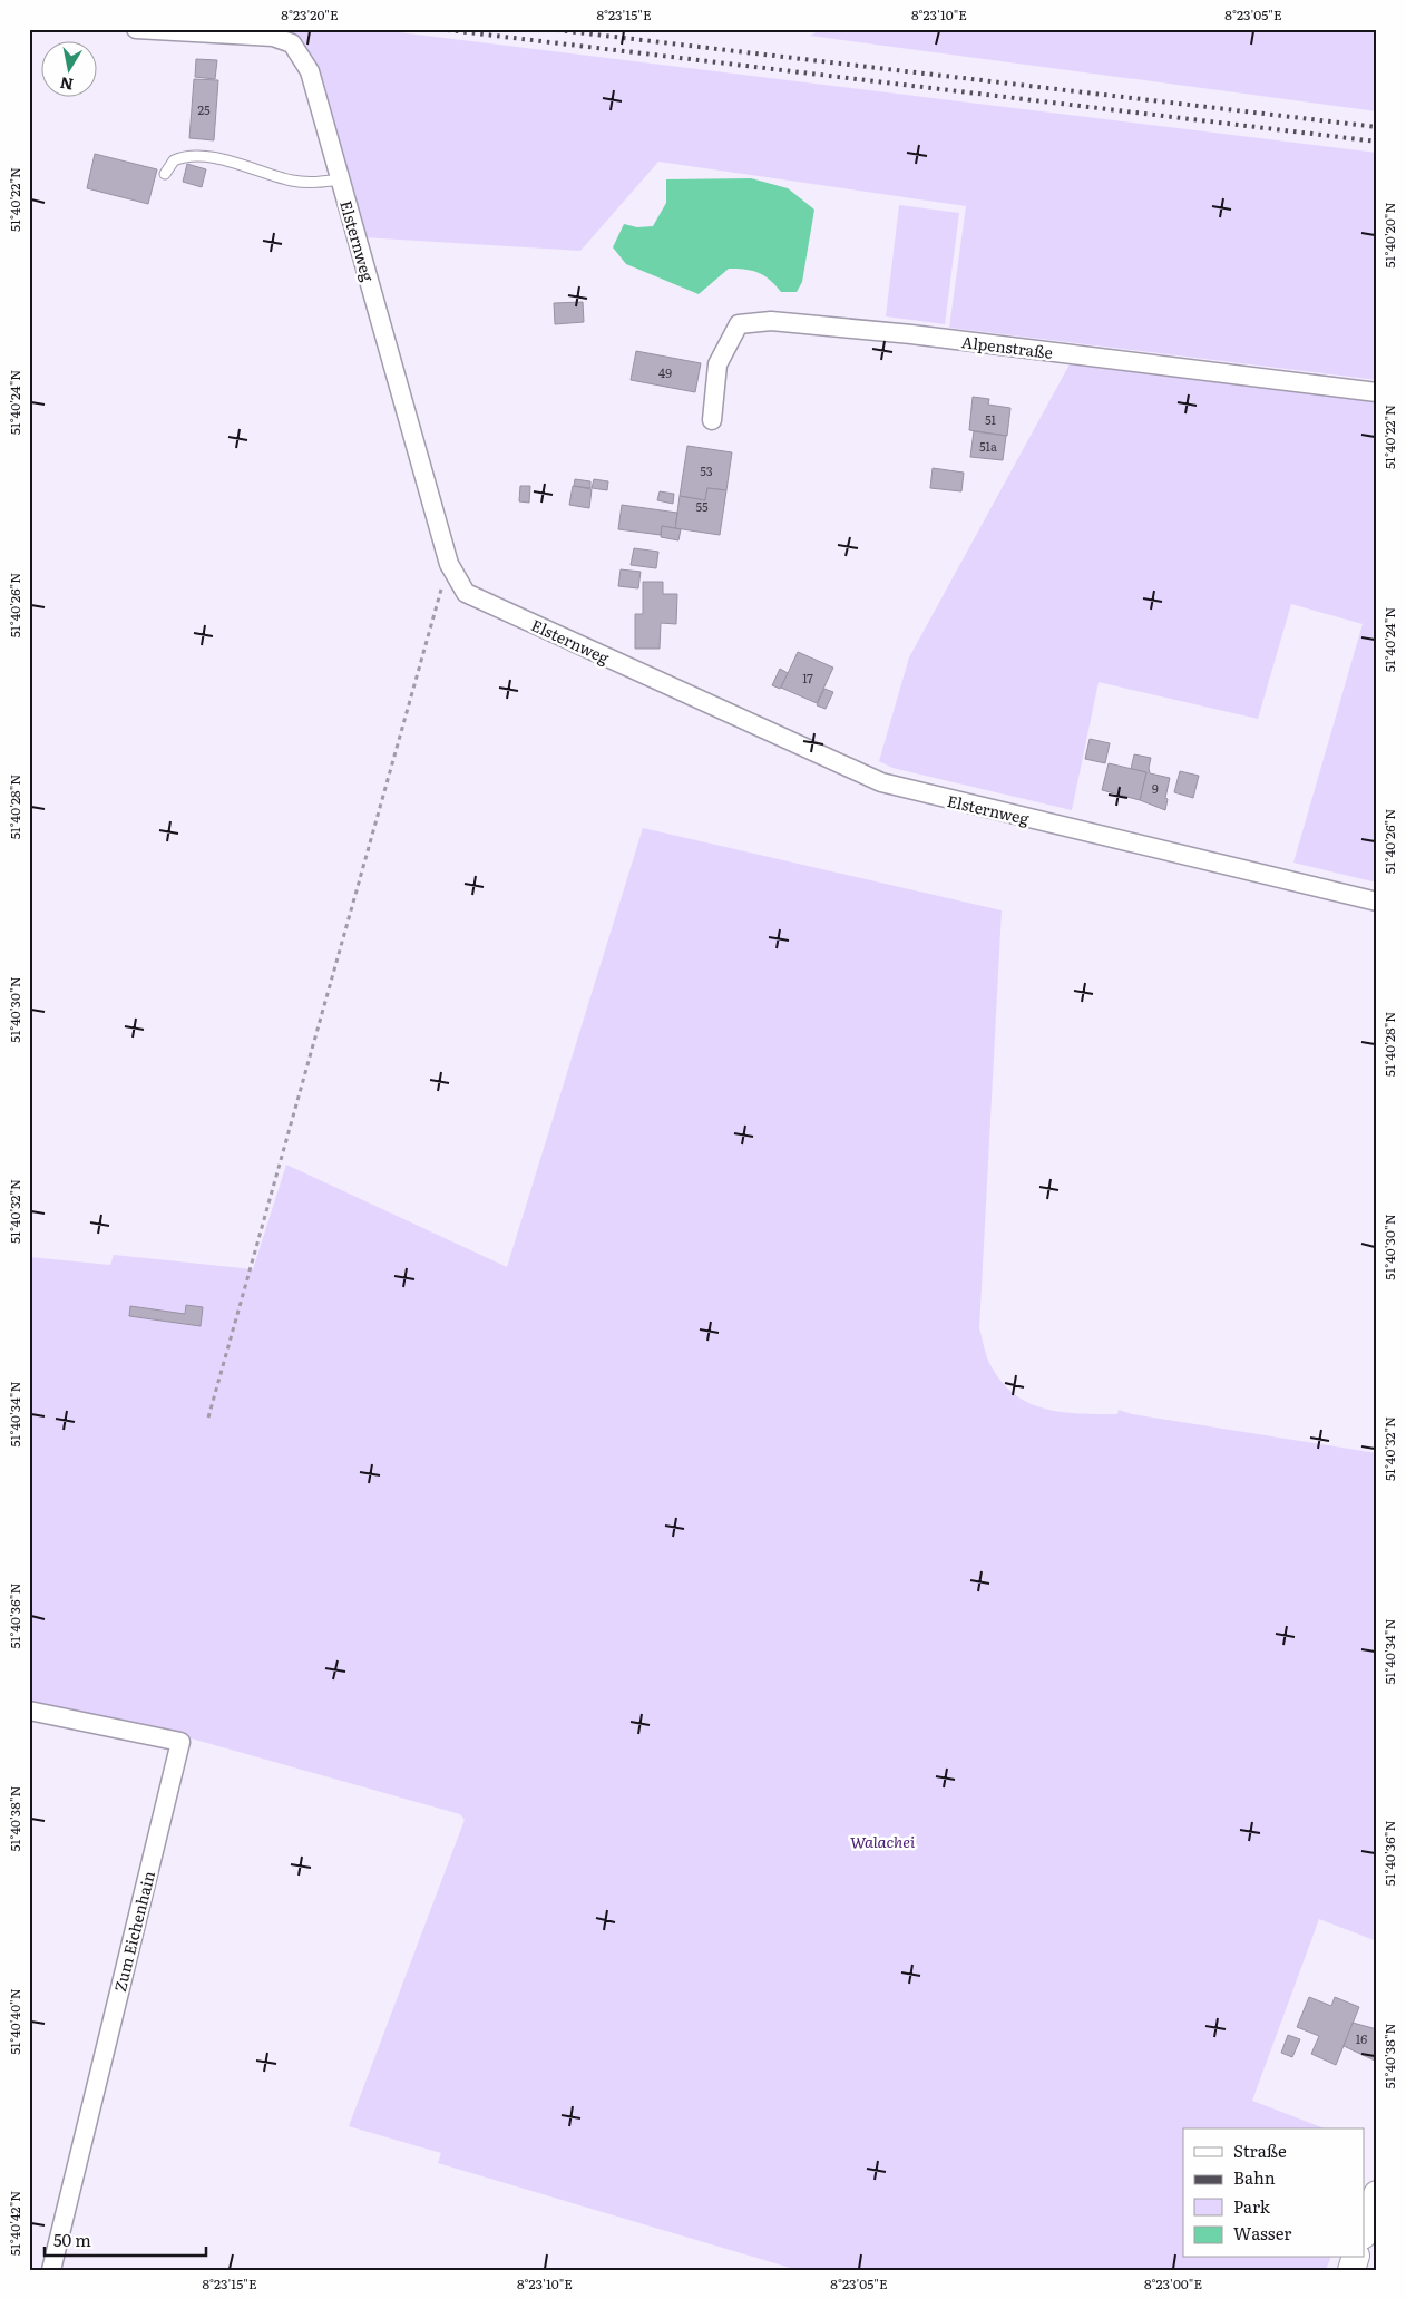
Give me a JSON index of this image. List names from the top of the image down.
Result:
{
  "streets": {
    "street": ["Elsternweg", "Alpenstraße", "Zum Eichenhain"]
  },
  "parks": ["Walachei"],
  "house_numbers": [
    "25",
    "49",
    "51",
    "51a",
    "53",
    "55",
    "17",
    "9",
    "16"
  ],
  "legend": [
    "Straße",
    "Bahn",
    "Park",
    "Wasser"
  ],
  "scale_bar": "50 m",
  "north": "bottom",
  "coordinates": [
    "8°23'20\"E",
    "8°23'15\"E",
    "8°23'10\"E",
    "8°23'05\"E",
    "51°40'22\"N",
    "51°40'20\"N",
    "51°40'24\"N",
    "51°40'26\"N",
    "51°40'28\"N",
    "51°40'30\"N",
    "51°40'32\"N",
    "51°40'34\"N",
    "51°40'36\"N",
    "51°40'38\"N",
    "51°40'40\"N",
    "51°40'42\"N",
    "8°23'00\"E"
  ]
}
